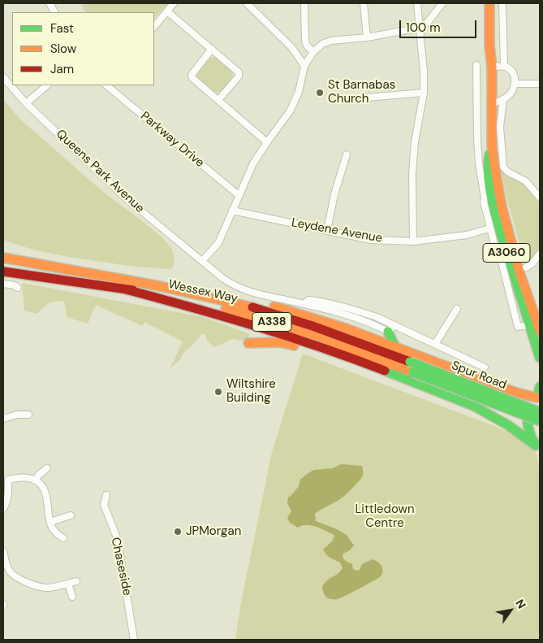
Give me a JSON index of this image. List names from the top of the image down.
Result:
{
  "streets": {
    "main road": [
      "A3060",
      "Wessex Way",
      "A338",
      "Spur Road"
    ],
    "street": [
      "Parkway Drive",
      "Queens Park Avenue",
      "Leydene Avenue",
      "Chaseside"
    ]
  },
  "crossings": [
    ["Wessex Way", "Spur Road"]
  ],
  "parks": ["Littledown Centre"],
  "places": ["St Barnabas Church", "Wiltshire Building", "JPMorgan"],
  "legend": ["Fast", "Slow", "Jam"],
  "scale_bar": "100 m",
  "north": "top right"
}
